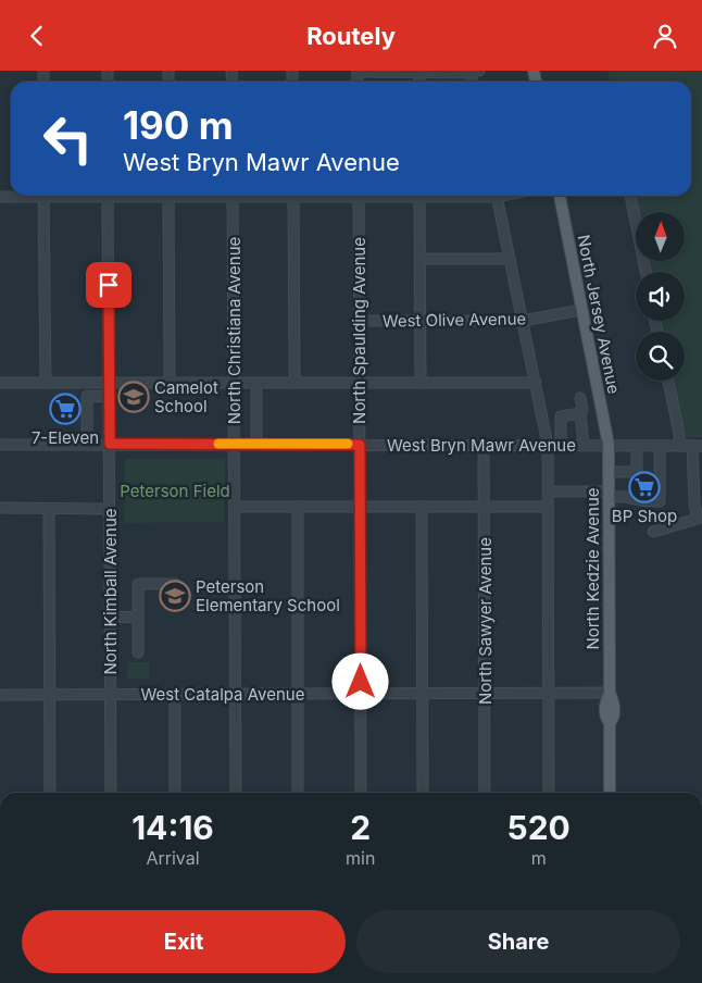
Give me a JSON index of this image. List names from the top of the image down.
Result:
{
  "streets": {
    "main road": ["North Jersey Avenue", "North Kedzie Avenue"],
    "street": [
      "West Olive Avenue",
      "North Christiana Avenue",
      "North Spaulding Avenue",
      "West Bryn Mawr Avenue",
      "North Kimball Avenue",
      "North Sawyer Avenue",
      "West Catalpa Avenue"
    ]
  },
  "crossings": [
    ["North Jersey Avenue", "West Olive Avenue"],
    ["North Jersey Avenue", "West Bryn Mawr Avenue"],
    ["North Jersey Avenue", "North Kedzie Avenue"],
    ["West Olive Avenue", "North Spaulding Avenue"],
    ["North Christiana Avenue", "West Bryn Mawr Avenue"],
    ["North Christiana Avenue", "West Catalpa Avenue"],
    ["North Spaulding Avenue", "West Bryn Mawr Avenue"],
    ["North Spaulding Avenue", "West Catalpa Avenue"],
    ["West Bryn Mawr Avenue", "North Kedzie Avenue"],
    ["West Bryn Mawr Avenue", "North Kimball Avenue"],
    ["West Bryn Mawr Avenue", "North Sawyer Avenue"],
    ["North Kedzie Avenue", "West Catalpa Avenue"],
    ["North Kimball Avenue", "West Catalpa Avenue"],
    ["North Sawyer Avenue", "West Catalpa Avenue"]
  ],
  "parks": ["Peterson Field"],
  "places": {
    "school or university": ["Camelot School", "Peterson Elementary School"],
    "supermarket": ["7-Eleven", "BP Shop"]
  },
  "north": "top",
  "page": {
    "header": "Routely",
    "turn": ["190 m", "West Bryn Mawr Avenue"],
    "eta": [
      "14:16",
      "Arrival",
      "2",
      "min",
      "520",
      "m"
    ],
    "buttons": ["Exit", "Share"]
  }
}
